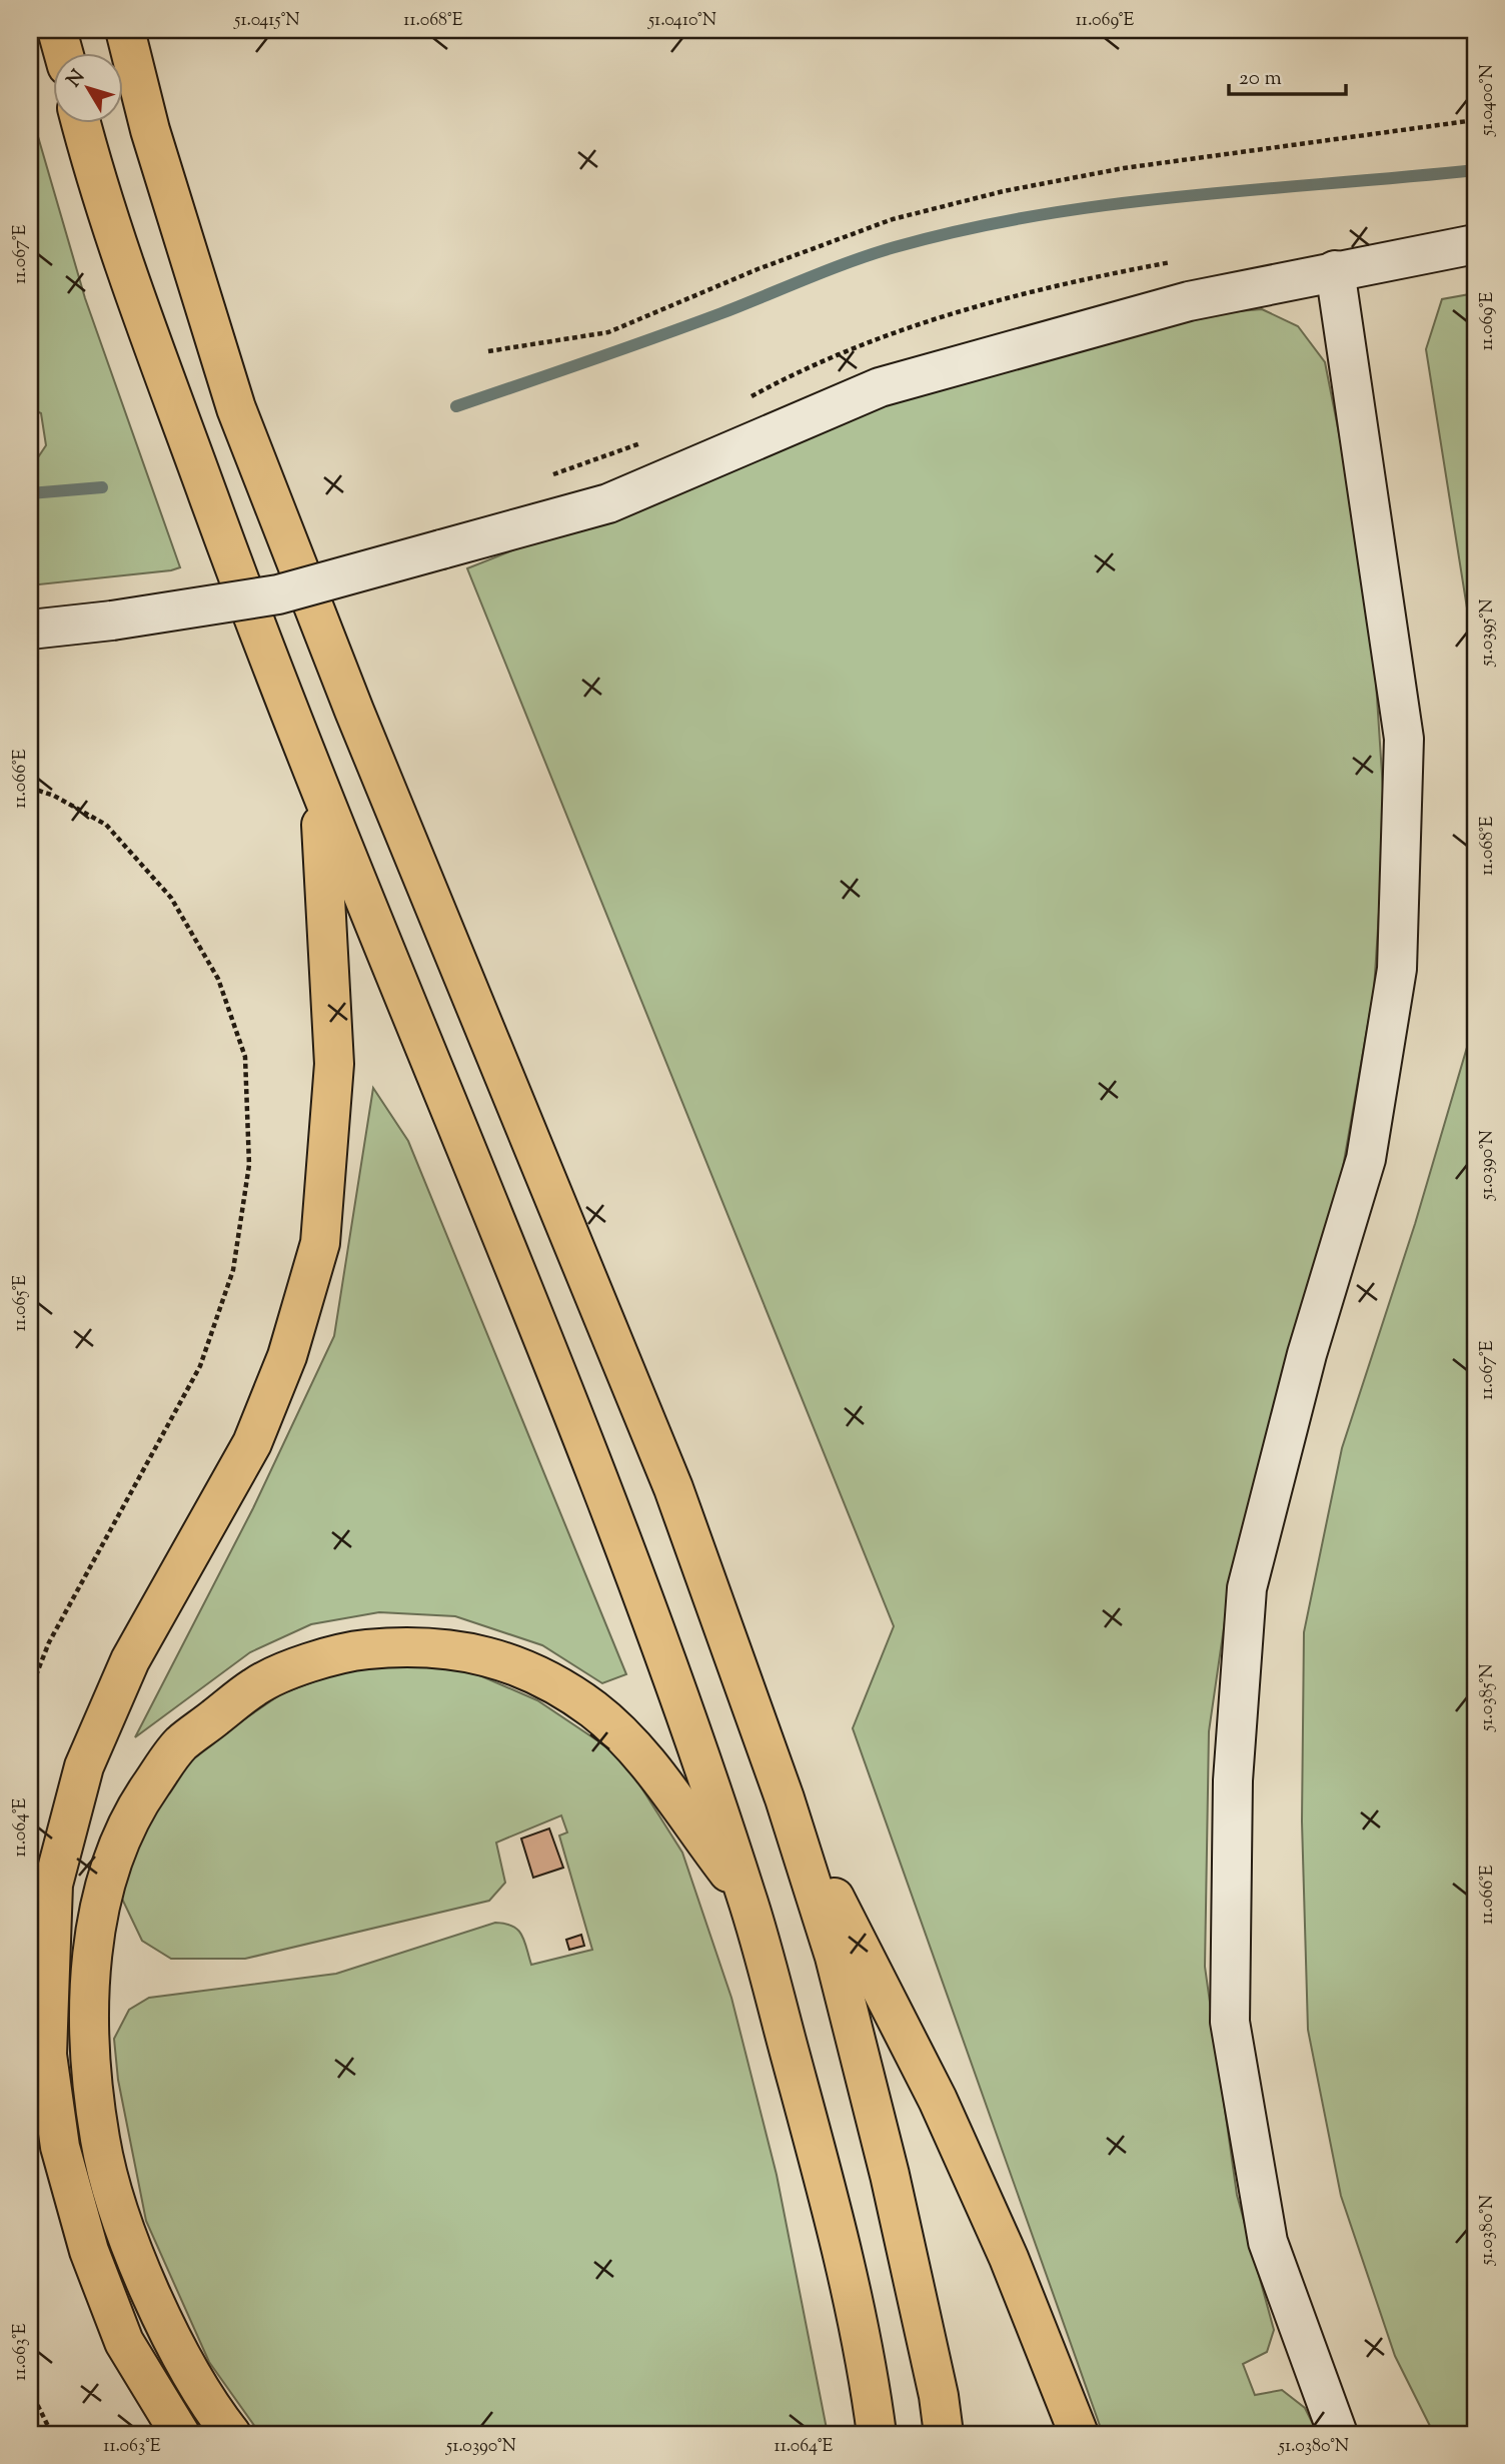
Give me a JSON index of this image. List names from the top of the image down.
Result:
{
  "scale_bar": "20 m",
  "north": "top left",
  "coordinates": [
    "51.0415°N",
    "11.068°E",
    "51.0410°N",
    "11.069°E",
    "51.0400°N",
    "11.067°E",
    "51.0395°N",
    "11.066°E",
    "51.0390°N",
    "11.065°E",
    "51.0385°N",
    "11.064°E",
    "51.0380°N",
    "11.063°E"
  ]
}
